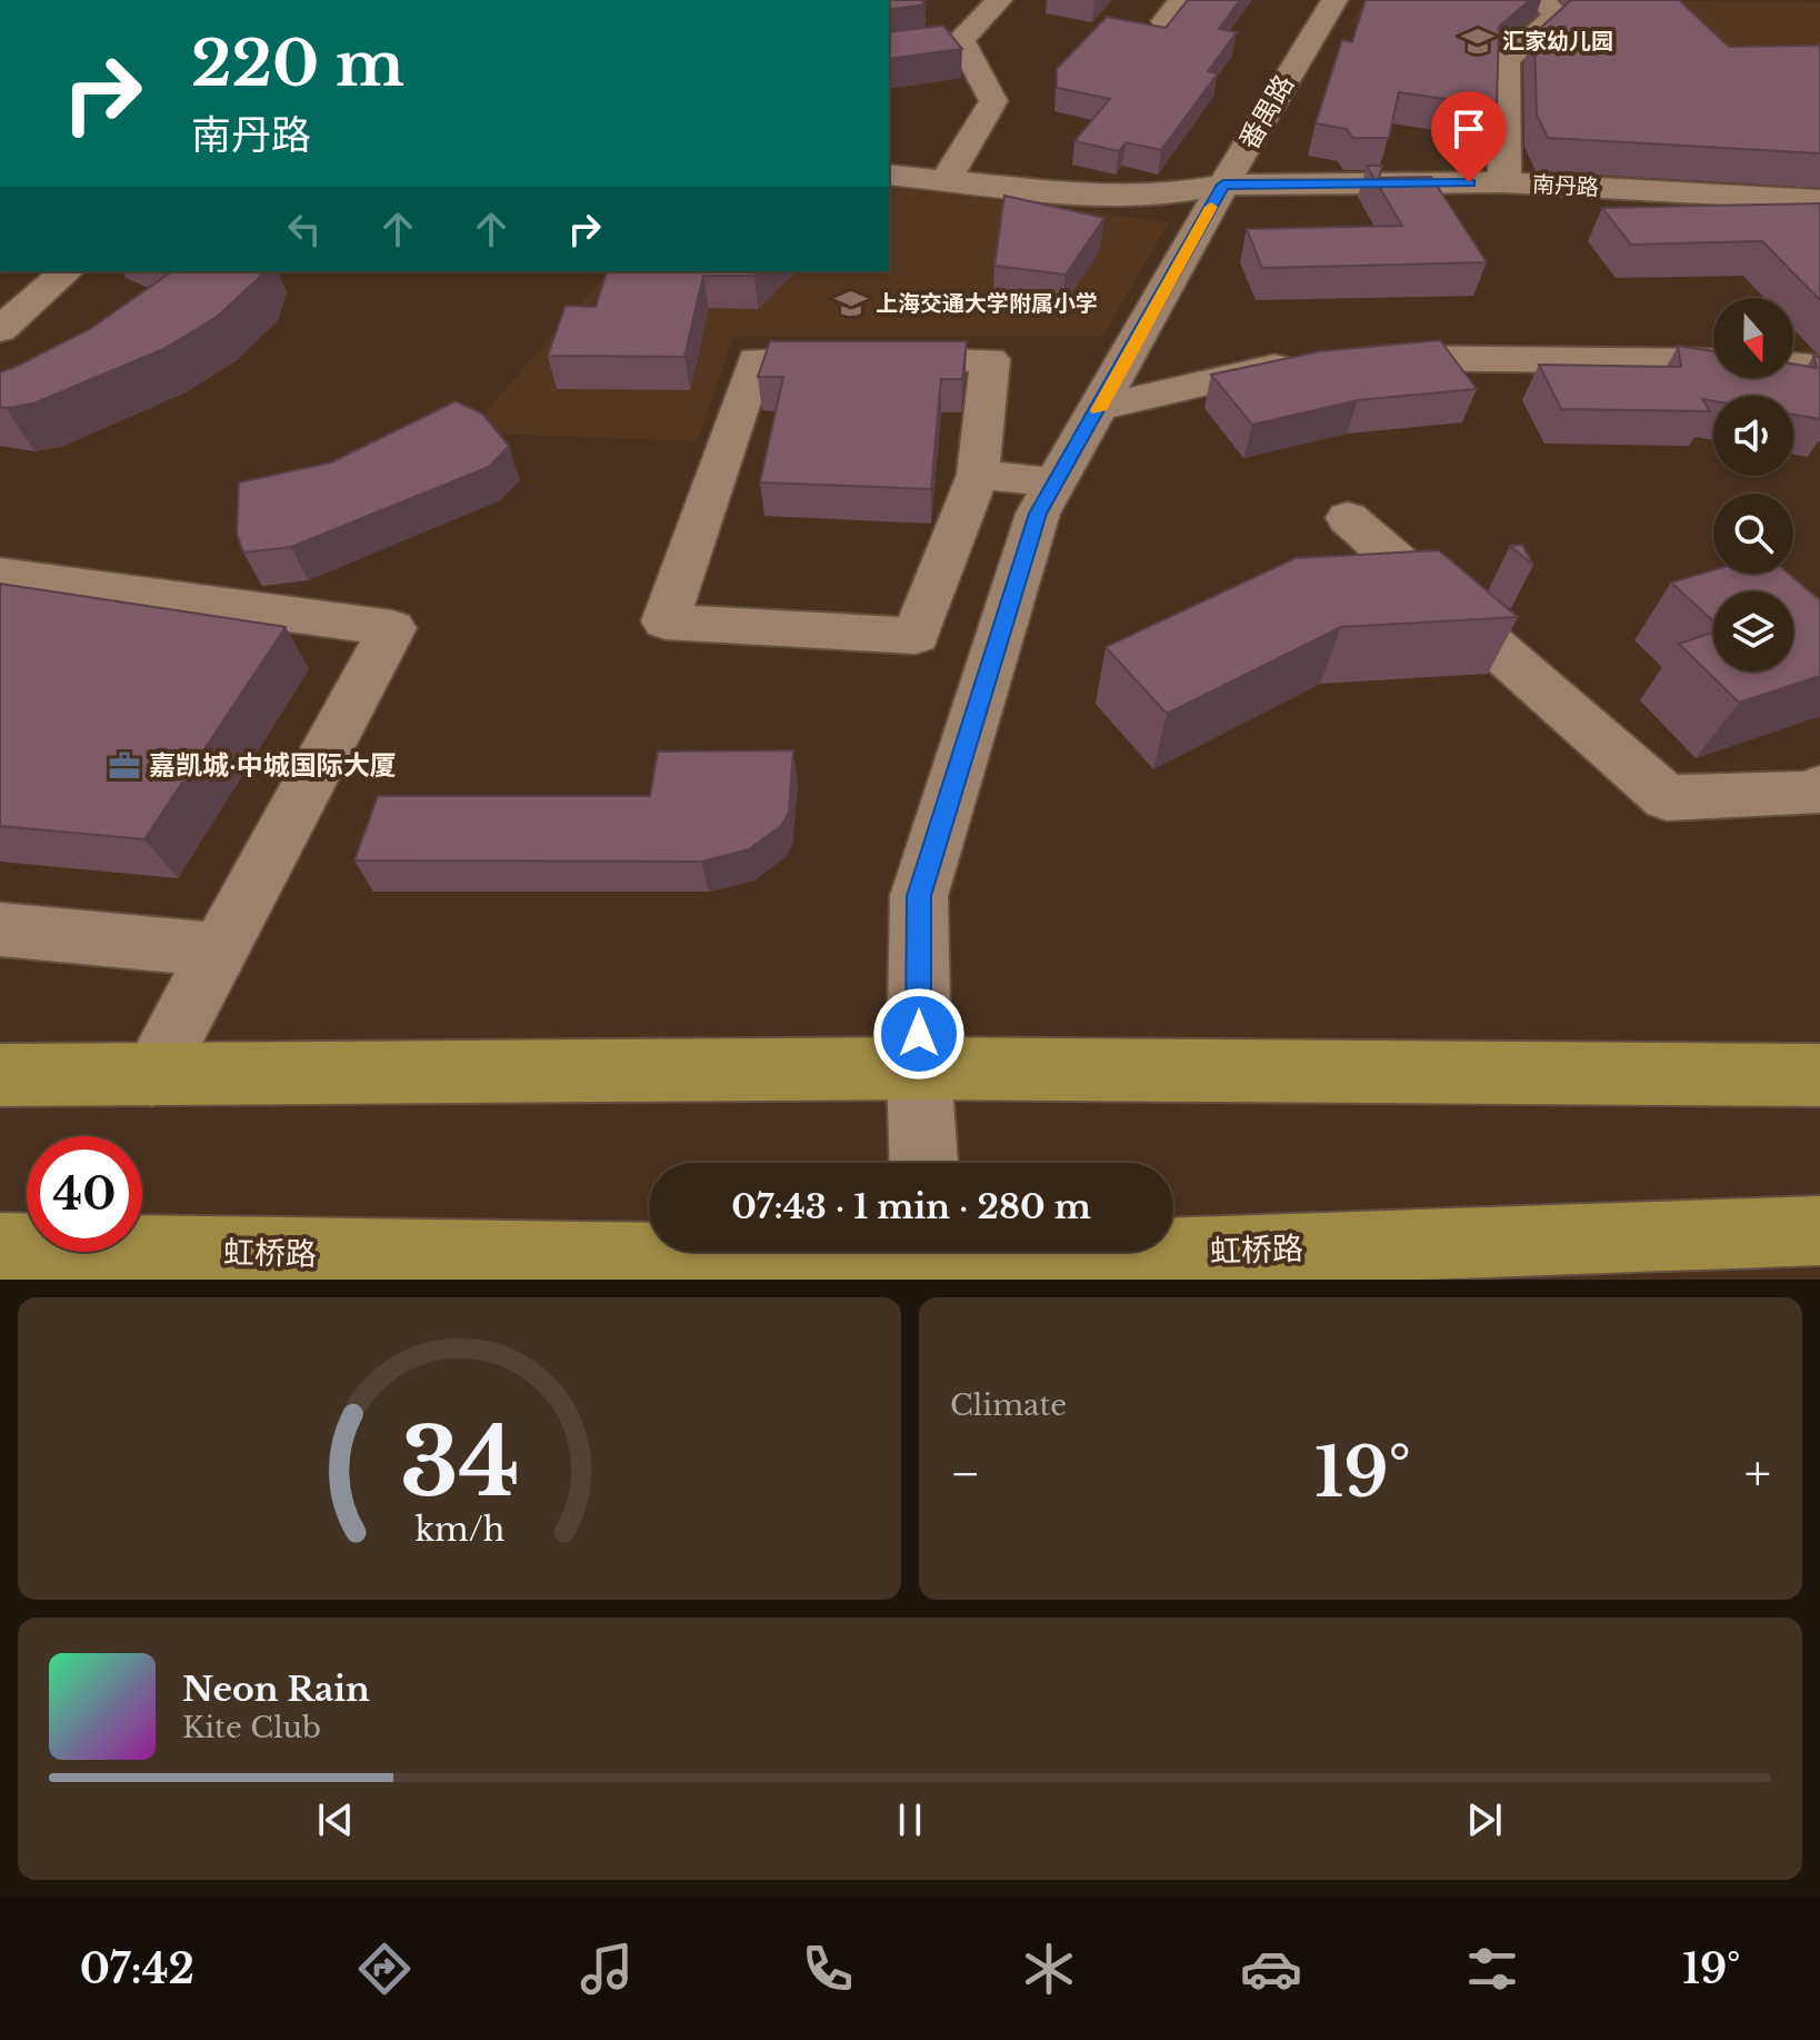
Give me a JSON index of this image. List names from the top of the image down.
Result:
{
  "streets": {
    "main road": ["虹桥路"],
    "street": ["番禺路", "南丹路"]
  },
  "crossings": [
    ["番禺路", "南丹路"]
  ],
  "places": {
    "school or university": ["汇家幼儿园", "上海交通大学附属小学"],
    "office": ["嘉凯城·中城国际大厦"]
  },
  "north": "bottom",
  "page": {
    "turn": ["220 m", "南丹路"],
    "limit": "40",
    "trip": "07:43 · 1 min · 280 m",
    "tile": "Climate",
    "heat": ["−", "19°", "+"],
    "song": ["Neon Rain", "Kite Club"],
    "tabs": ["07:42", "19°"],
    "gauge": ["34", "km/h"]
  }
}
